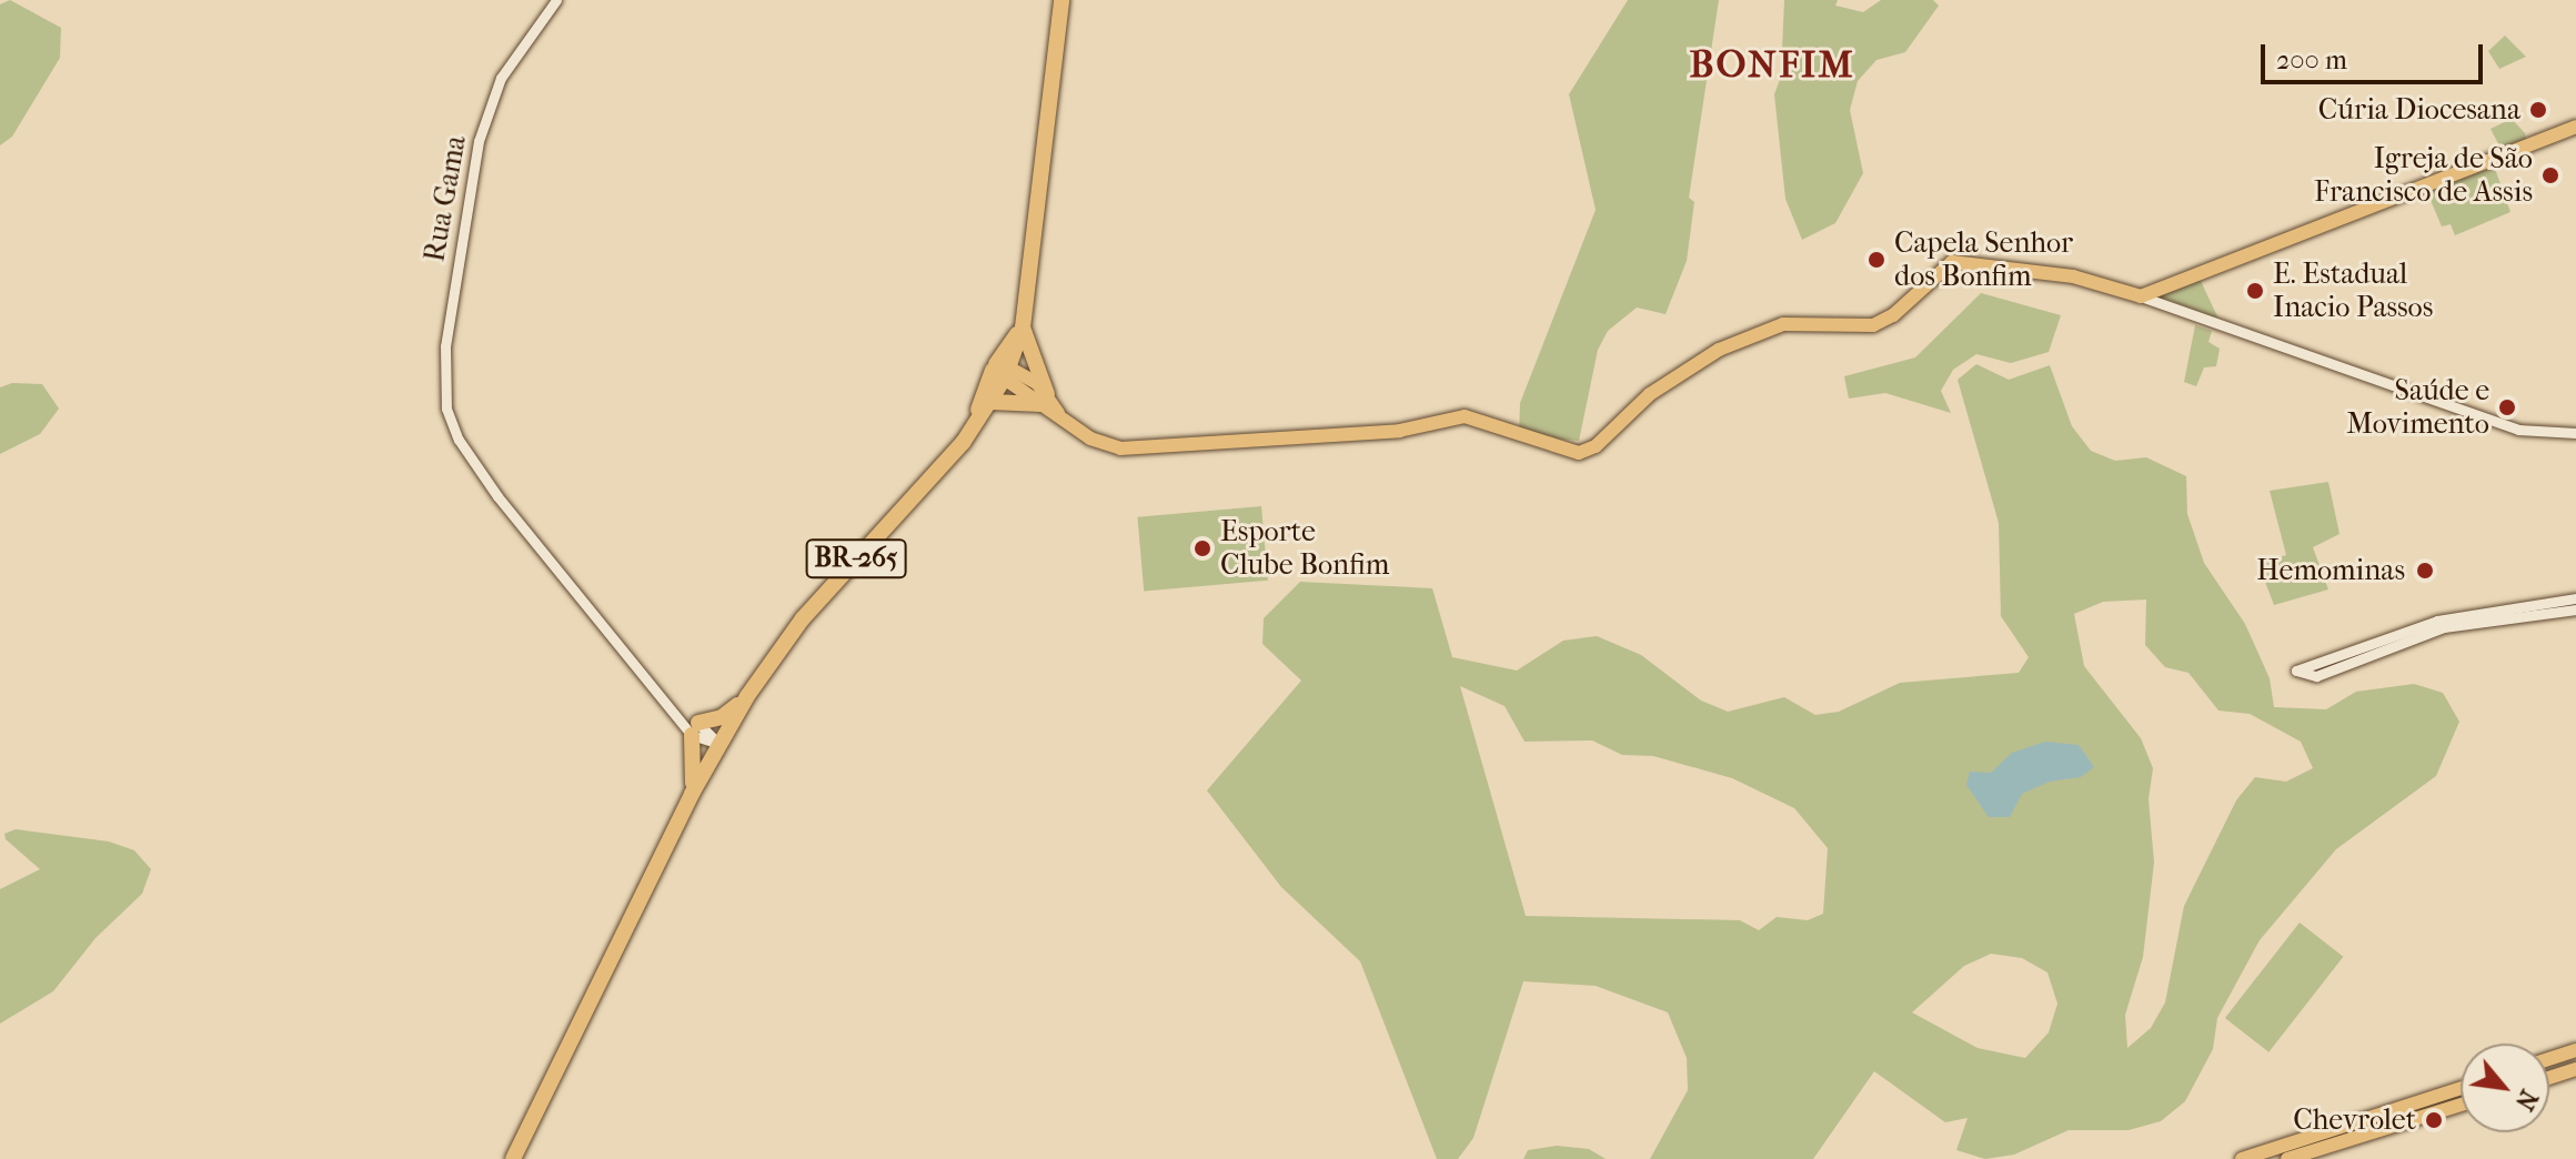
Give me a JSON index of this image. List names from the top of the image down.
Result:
{
  "streets": {
    "highway": ["BR-265"],
    "street": ["Rua Gama"]
  },
  "districts": ["BONFIM"],
  "places": [
    "Cúria Diocesana",
    "Igreja de São Francisco de Assis",
    "Capela Senhor dos Bonfim",
    "E. Estadual Inacio Passos",
    "Saúde e Movimento",
    "Esporte Clube Bonfim",
    "Hemominas",
    "Chevrolet"
  ],
  "scale_bar": "200 m",
  "north": "bottom right"
}
